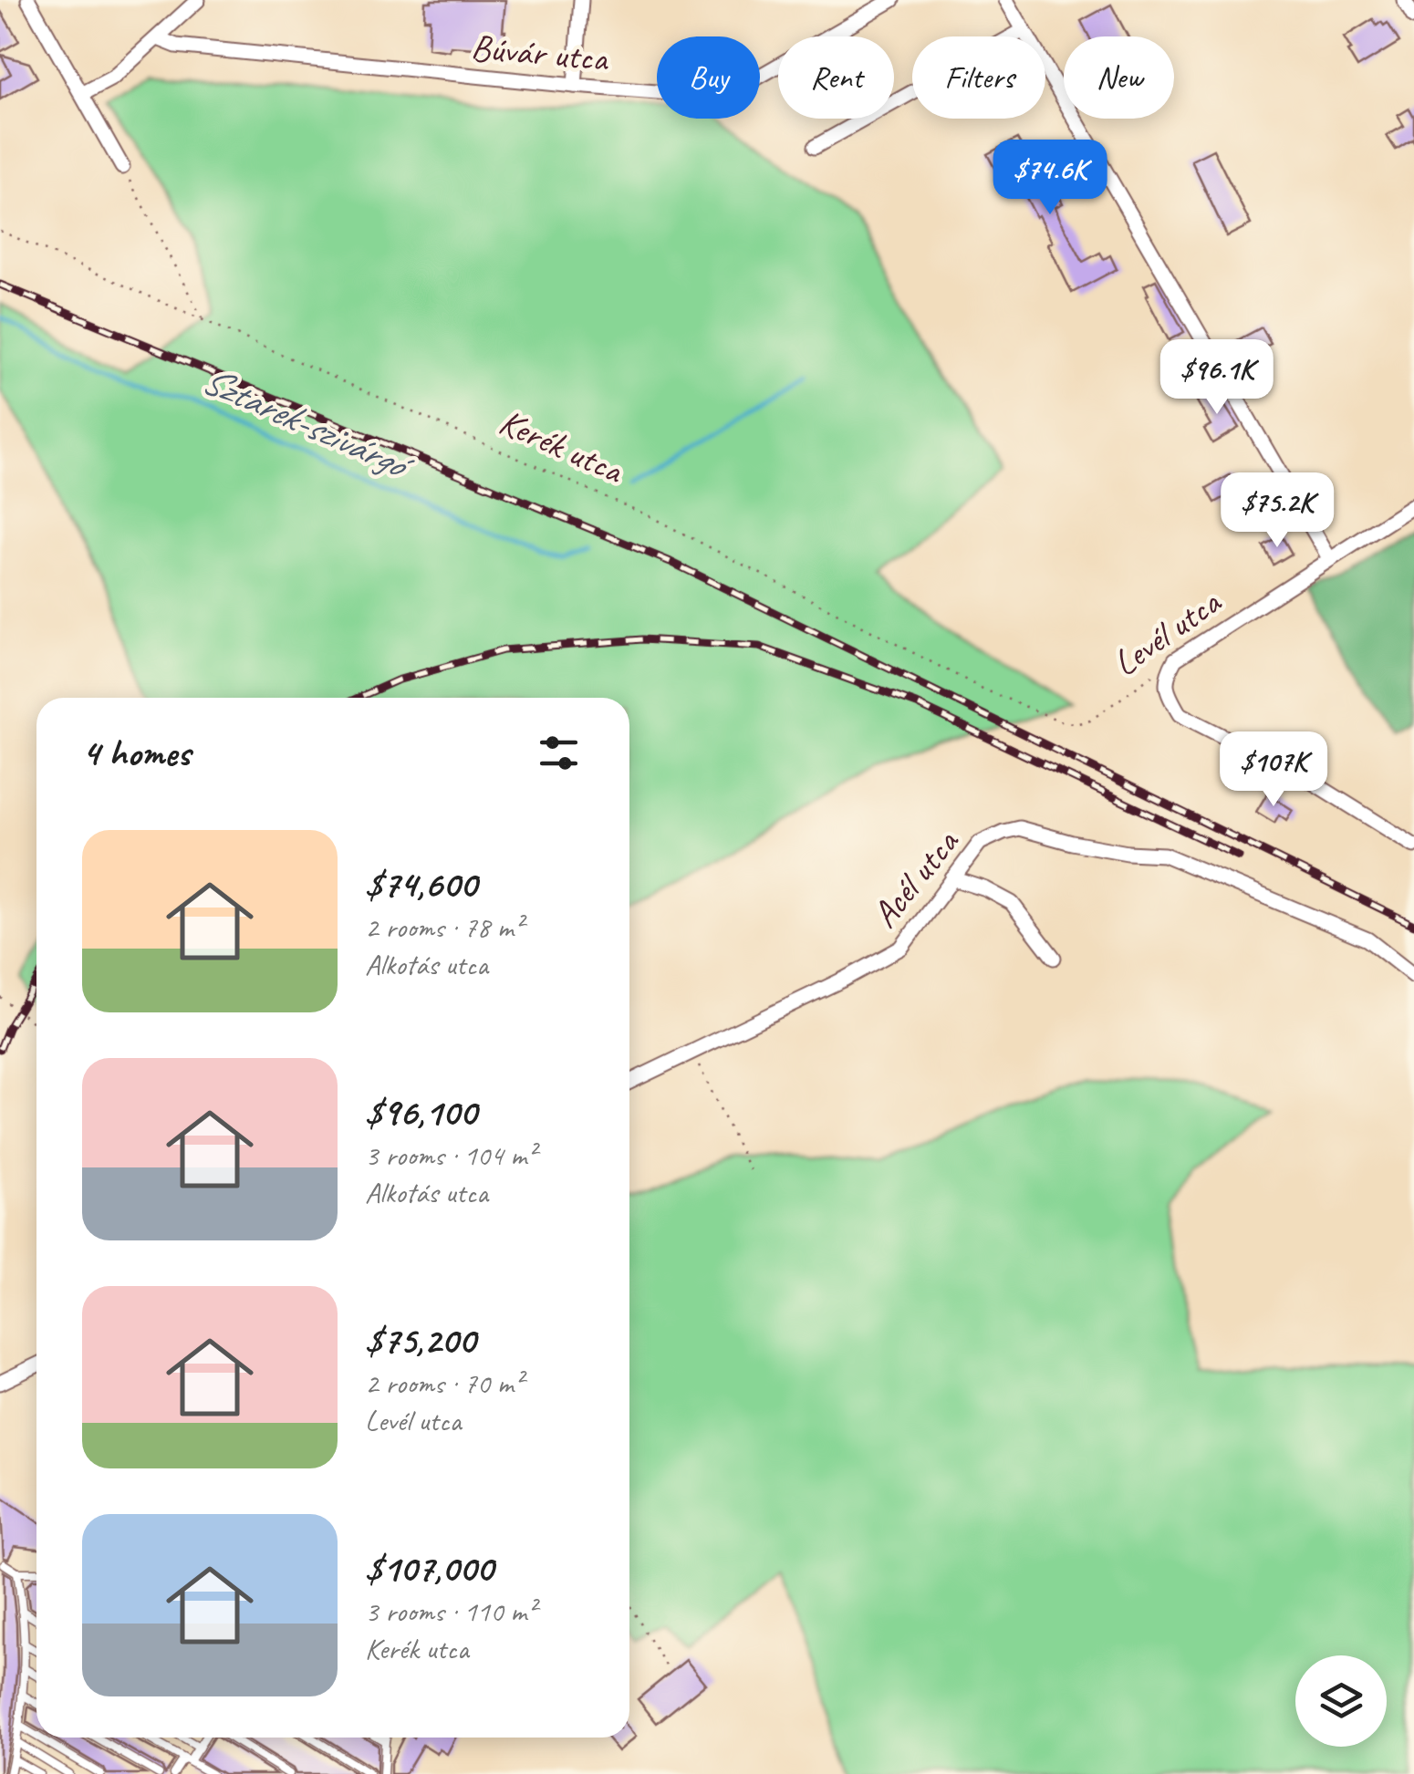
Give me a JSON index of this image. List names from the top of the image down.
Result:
{
  "streets": {
    "street": ["Búvár utca", "Levél utca", "Acél utca"],
    "path": ["Kerék utca"]
  },
  "crossings": [
    ["Kerék utca", "Levél utca"]
  ],
  "water": ["Sztarek-szivárgó"],
  "page": {
    "chip": [
      "Buy",
      "Rent",
      "Filters",
      "New"
    ],
    "price": [
      "$74.6K",
      "$96.1K",
      "$75.2K",
      "$107K"
    ],
    "heading": "4 homes",
    "list": [
      {
        "name": "$74,600",
        "note": "2 rooms · 78 m² · Alkotás utca"
      },
      {
        "name": "$96,100",
        "note": "3 rooms · 104 m² · Alkotás utca"
      },
      {
        "name": "$75,200",
        "note": "2 rooms · 70 m² · Levél utca"
      },
      {
        "name": "$107,000",
        "note": "3 rooms · 110 m² · Kerék utca"
      }
    ]
  }
}
